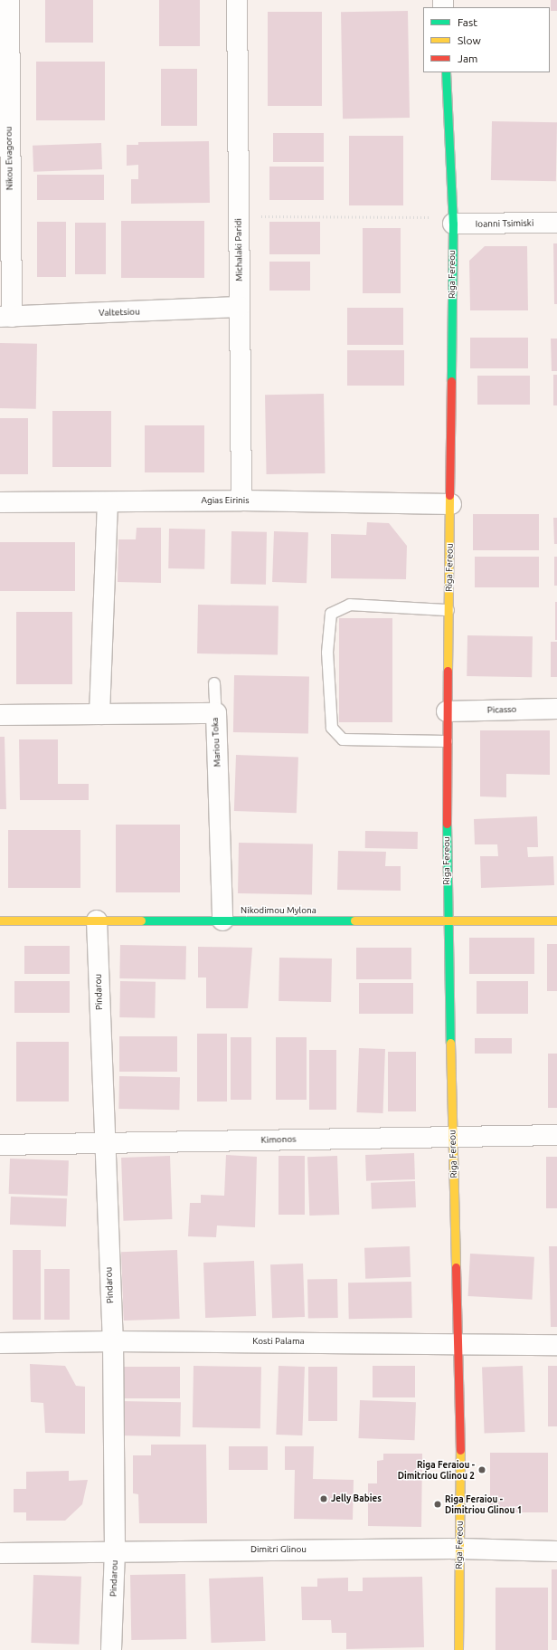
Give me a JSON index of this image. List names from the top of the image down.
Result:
{
  "streets": {
    "street": [
      "Nikou Evagorou",
      "Ioanni Tsimiski",
      "Michalaki Paridi",
      "Riga Fereou",
      "Valtetsiou",
      "Agias Eirinis",
      "Picasso",
      "Mariou Toka",
      "Nikodimou Mylona",
      "Pindarou",
      "Kimonos",
      "Kosti Palama",
      "Dimitri Glinou"
    ]
  },
  "crossings": [
    ["Nikou Evagorou", "Valtetsiou"],
    ["Ioanni Tsimiski", "Riga Fereou"],
    ["Michalaki Paridi", "Valtetsiou"],
    ["Michalaki Paridi", "Agias Eirinis"],
    ["Riga Fereou", "Agias Eirinis"],
    ["Riga Fereou", "Picasso"],
    ["Riga Fereou", "Nikodimou Mylona"],
    ["Riga Fereou", "Kimonos"],
    ["Riga Fereou", "Kosti Palama"],
    ["Riga Fereou", "Dimitri Glinou"],
    ["Mariou Toka", "Nikodimou Mylona"],
    ["Nikodimou Mylona", "Pindarou"],
    ["Pindarou", "Kimonos"],
    ["Pindarou", "Kosti Palama"],
    ["Pindarou", "Dimitri Glinou"]
  ],
  "places": ["Riga Feraiou - Dimitriou Glinou 2", "Jelly Babies", "Riga Feraiou - Dimitriou Glinou 1"],
  "legend": ["Fast", "Slow", "Jam"]
}
